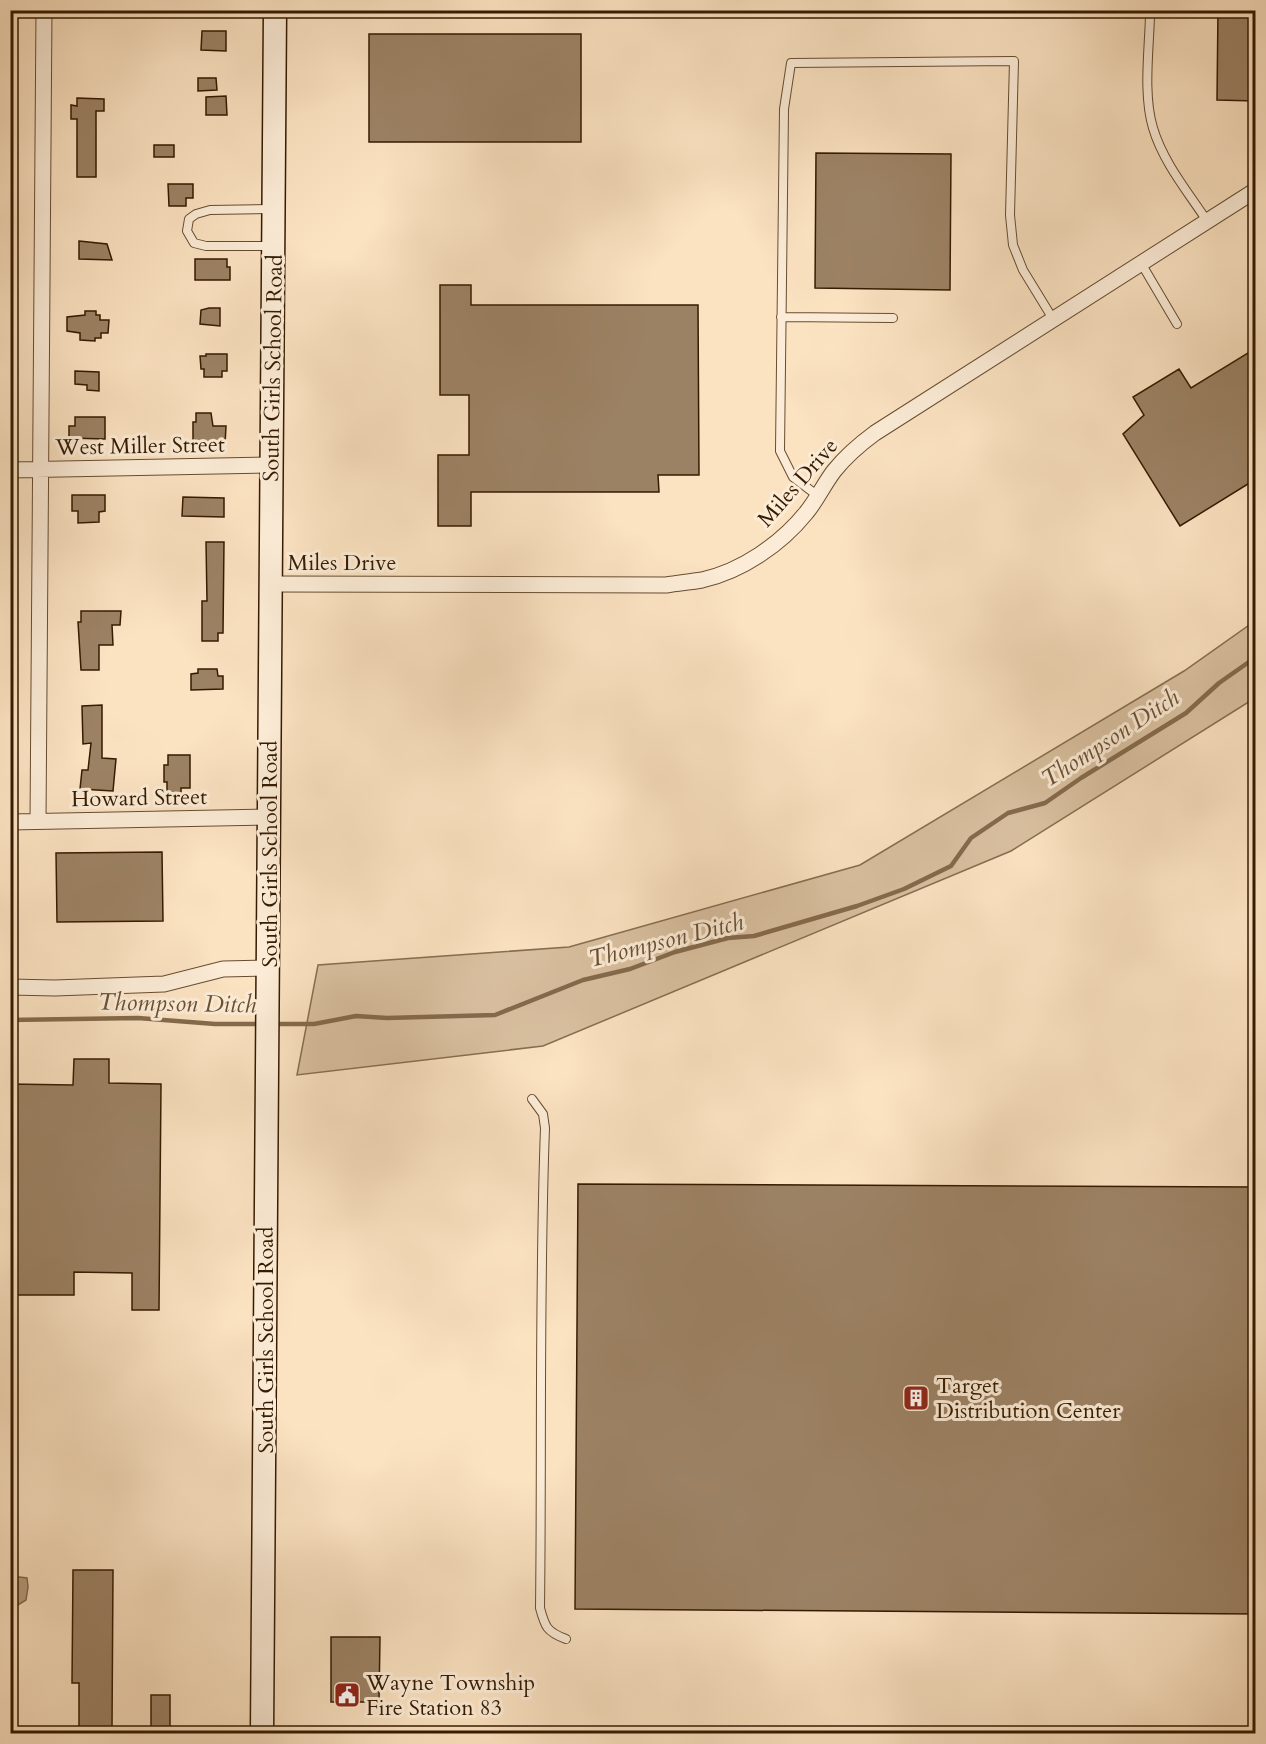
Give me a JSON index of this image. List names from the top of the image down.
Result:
{
  "streets": {
    "main road": ["South Girls School Road"],
    "street": ["West Miller Street", "Miles Drive", "Howard Street"]
  },
  "crossings": [
    ["South Girls School Road", "West Miller Street"],
    ["South Girls School Road", "Miles Drive"],
    ["South Girls School Road", "Howard Street"]
  ],
  "water": ["Thompson Ditch"],
  "places": {
    "building": ["Target Distribution Center"],
    "public building": ["Wayne Township Fire Station 83"]
  }
}
